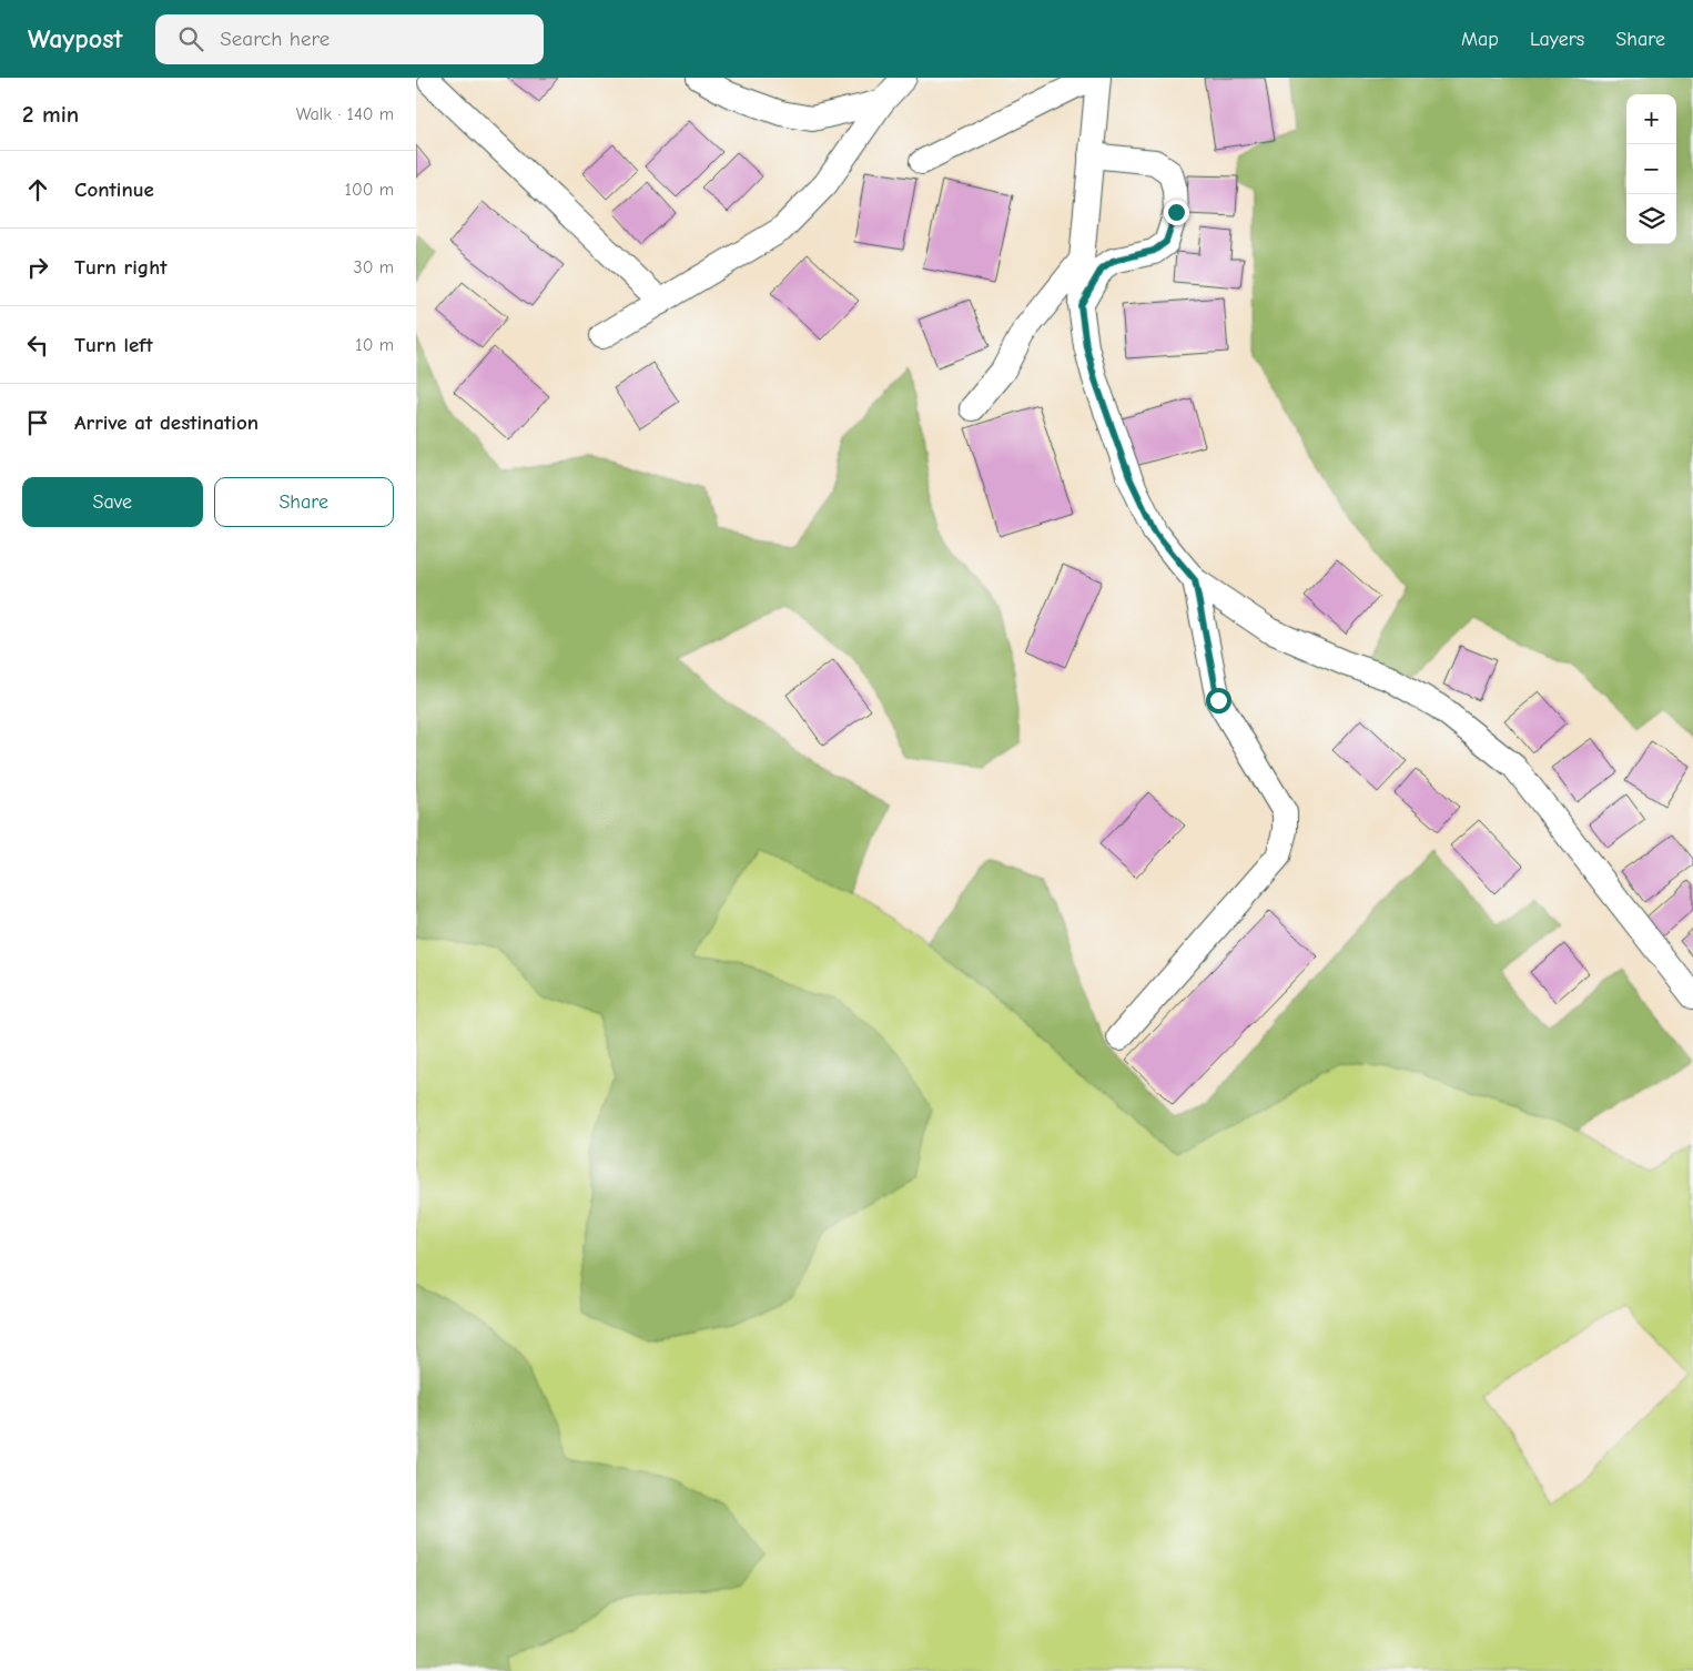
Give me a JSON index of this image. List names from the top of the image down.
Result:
{
  "page": {
    "header": "Waypost",
    "search": "Search here",
    "nav": ["Map", "Layers", "Share"],
    "heading": ["2 min", "Walk · 140 m"],
    "map_buttons": ["+", "−"],
    "list": [
      ["Continue", "100 m"],
      ["Turn right", "30 m"],
      ["Turn left", "10 m"],
      "Arrive at destination"
    ],
    "buttons": ["Save", "Share"]
  }
}
